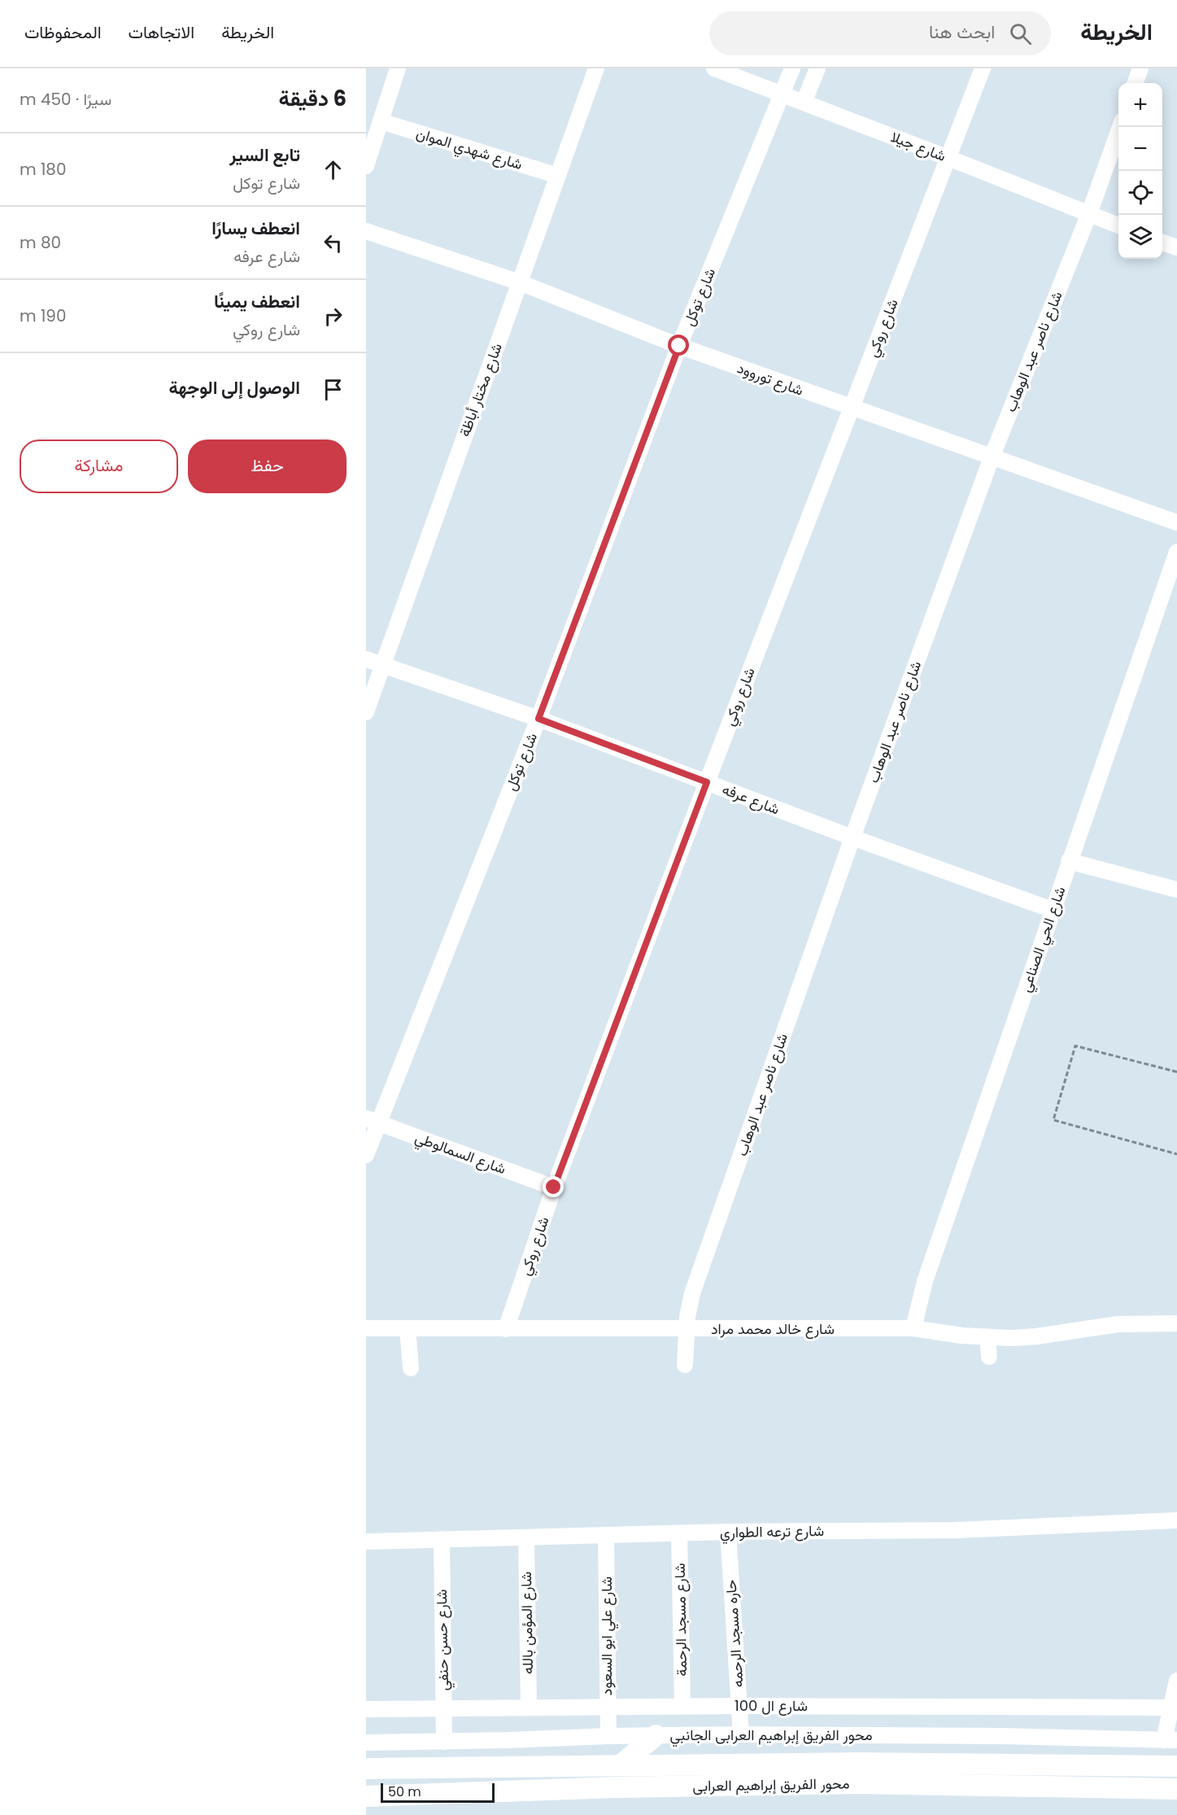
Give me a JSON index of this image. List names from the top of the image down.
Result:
{
  "streets": {
    "main road": ["محور الفريق إبراهيم العرابى"],
    "street": [
      "شارع جيلا",
      "شارع شهدي الموان",
      "شارع توكل",
      "شارع روكي",
      "شارع ناصر عبد الوهاب",
      "شارع توروود",
      "شارع مختار أباظة",
      "شارع عرفه",
      "شارع الحي الصناعي",
      "شارع السمالوطي",
      "شارع خالد محمد مراد",
      "شارع ترعه الطواري",
      "شارع مسجد الرحمة",
      "شارع المؤمن بالله",
      "حاره مسجد الرحمه",
      "شارع علي ابو السعود",
      "شارع حسن حنفي",
      "شارع ال 100",
      "محور الفريق إبراهيم العرابى الجانبي"
    ]
  },
  "crossings": [
    ["شارع جيلا", "شارع توكل"],
    ["شارع جيلا", "شارع روكي"],
    ["شارع جيلا", "شارع ناصر عبد الوهاب"],
    ["شارع شهدي الموان", "شارع مختار أباظة"],
    ["شارع توكل", "شارع توروود"],
    ["شارع توكل", "شارع عرفه"],
    ["شارع توكل", "شارع السمالوطي"],
    ["شارع روكي", "شارع توروود"],
    ["شارع روكي", "شارع عرفه"],
    ["شارع روكي", "شارع السمالوطي"],
    ["شارع روكي", "شارع خالد محمد مراد"],
    ["شارع ناصر عبد الوهاب", "شارع توروود"],
    ["شارع ناصر عبد الوهاب", "شارع عرفه"],
    ["شارع ناصر عبد الوهاب", "شارع خالد محمد مراد"],
    ["شارع توروود", "شارع مختار أباظة"],
    ["شارع مختار أباظة", "شارع عرفه"],
    ["شارع عرفه", "شارع الحي الصناعي"],
    ["شارع الحي الصناعي", "شارع خالد محمد مراد"],
    ["شارع ترعه الطواري", "شارع مسجد الرحمة"],
    ["شارع ترعه الطواري", "شارع المؤمن بالله"],
    ["شارع ترعه الطواري", "حاره مسجد الرحمه"],
    ["شارع ترعه الطواري", "شارع علي ابو السعود"],
    ["شارع ترعه الطواري", "شارع حسن حنفي"],
    ["شارع مسجد الرحمة", "شارع ال 100"],
    ["شارع المؤمن بالله", "شارع ال 100"],
    ["حاره مسجد الرحمه", "شارع ال 100"],
    ["حاره مسجد الرحمه", "محور الفريق إبراهيم العرابى الجانبي"],
    ["شارع علي ابو السعود", "شارع ال 100"],
    ["شارع علي ابو السعود", "محور الفريق إبراهيم العرابى الجانبي"],
    ["شارع حسن حنفي", "شارع ال 100"],
    ["شارع حسن حنفي", "محور الفريق إبراهيم العرابى الجانبي"]
  ],
  "scale_bar": "50 m",
  "page": {
    "header": "الخريطة",
    "search": "ابحث هنا",
    "nav": ["الخريطة", "الاتجاهات", "المحفوظات"],
    "heading": ["6 دقيقة", "سيرًا · 450 m"],
    "map_buttons": ["+", "−"],
    "list": [
      ["تابع السير", "شارع توكل", "180 m"],
      ["انعطف يسارًا", "شارع عرفه", "80 m"],
      ["انعطف يمينًا", "شارع روكي", "190 m"],
      "الوصول إلى الوجهة"
    ],
    "buttons": ["حفظ", "مشاركة"],
    "scale": "50 m"
  }
}
